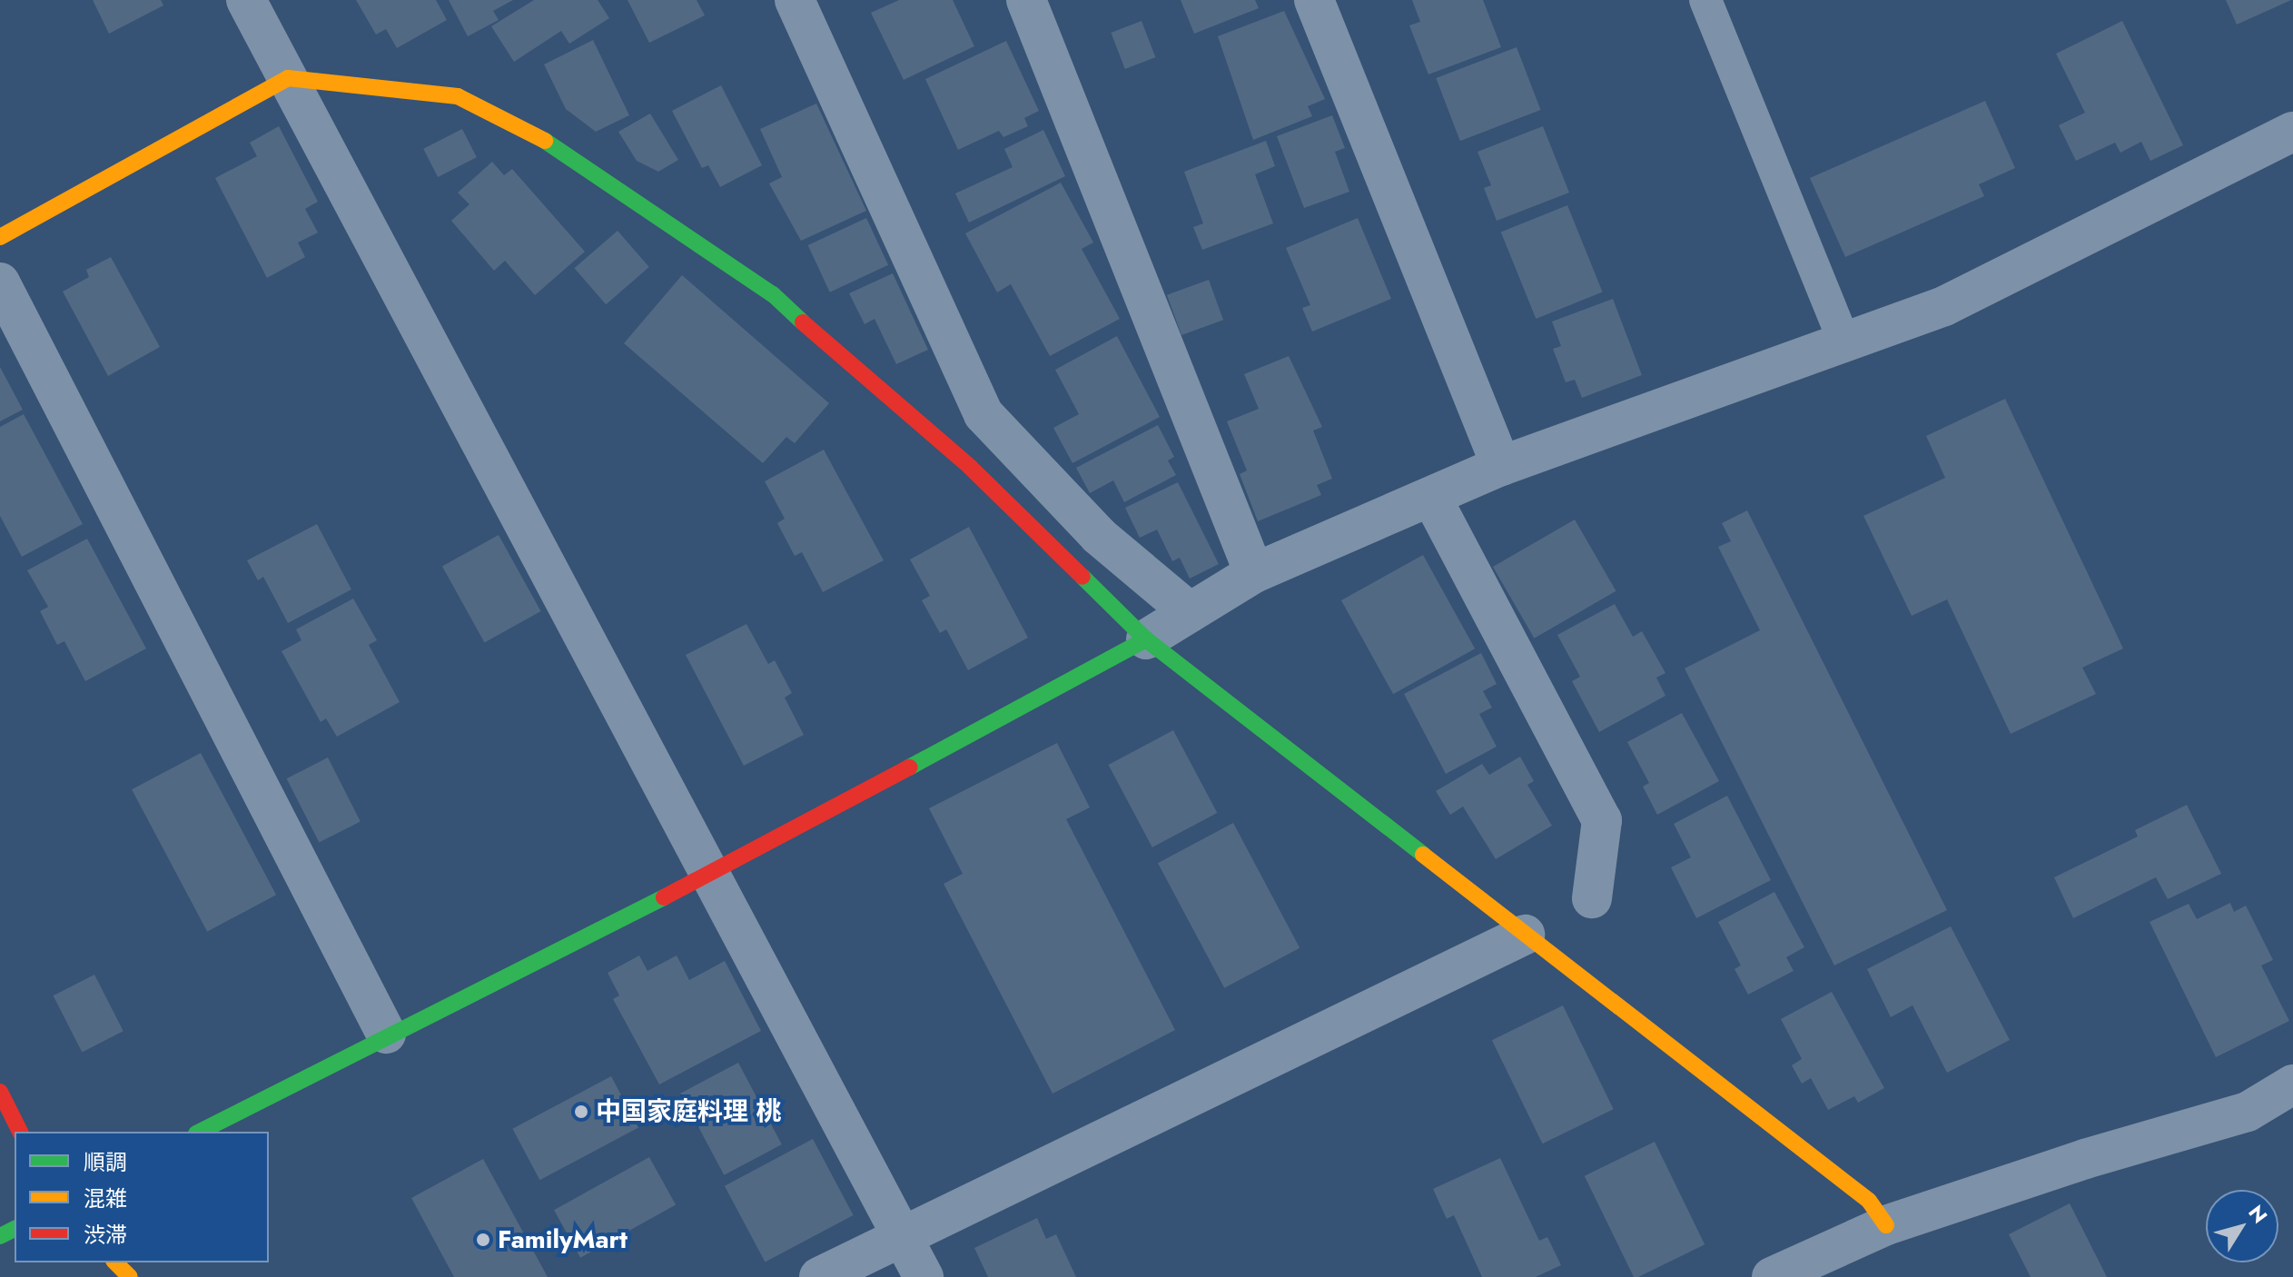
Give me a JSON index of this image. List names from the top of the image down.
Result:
{
  "places": ["中国家庭料理 桃", "FamilyMart"],
  "legend": ["順調", "混雑", "渋滞"],
  "north": "top right"
}
